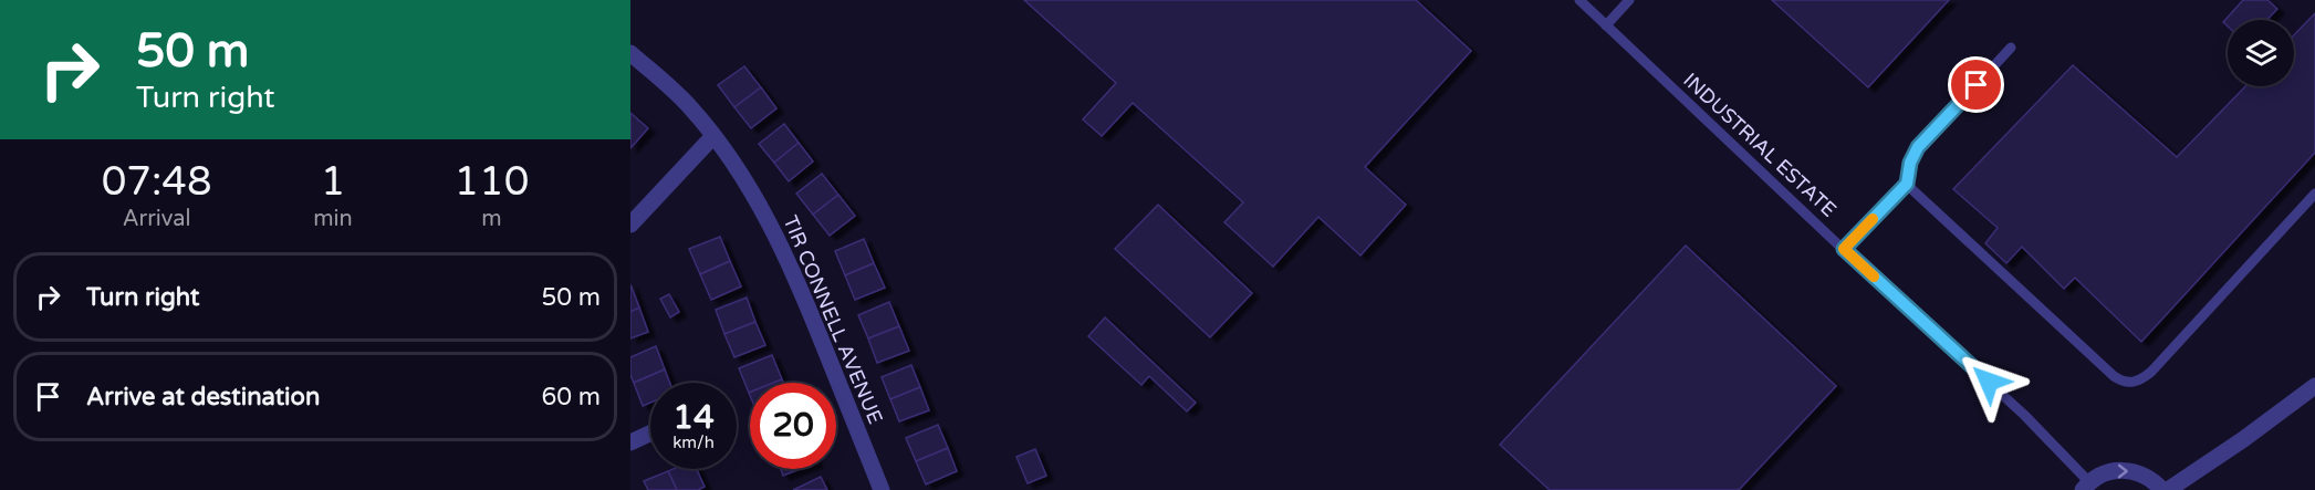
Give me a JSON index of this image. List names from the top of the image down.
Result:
{
  "streets": {
    "street": ["TIR CONNELL AVENUE"],
    "lane": ["INDUSTRIAL ESTATE"]
  },
  "page": {
    "turn": ["50 m", "Turn right"],
    "eta": [
      "07:48",
      "Arrival",
      "1",
      "min",
      "110",
      "m"
    ],
    "list": [
      {
        "name": "Turn right",
        "value": "50 m"
      },
      {
        "name": "Arrive at destination",
        "value": "60 m"
      }
    ],
    "speed": "14 km/h",
    "limit": "20"
  }
}
